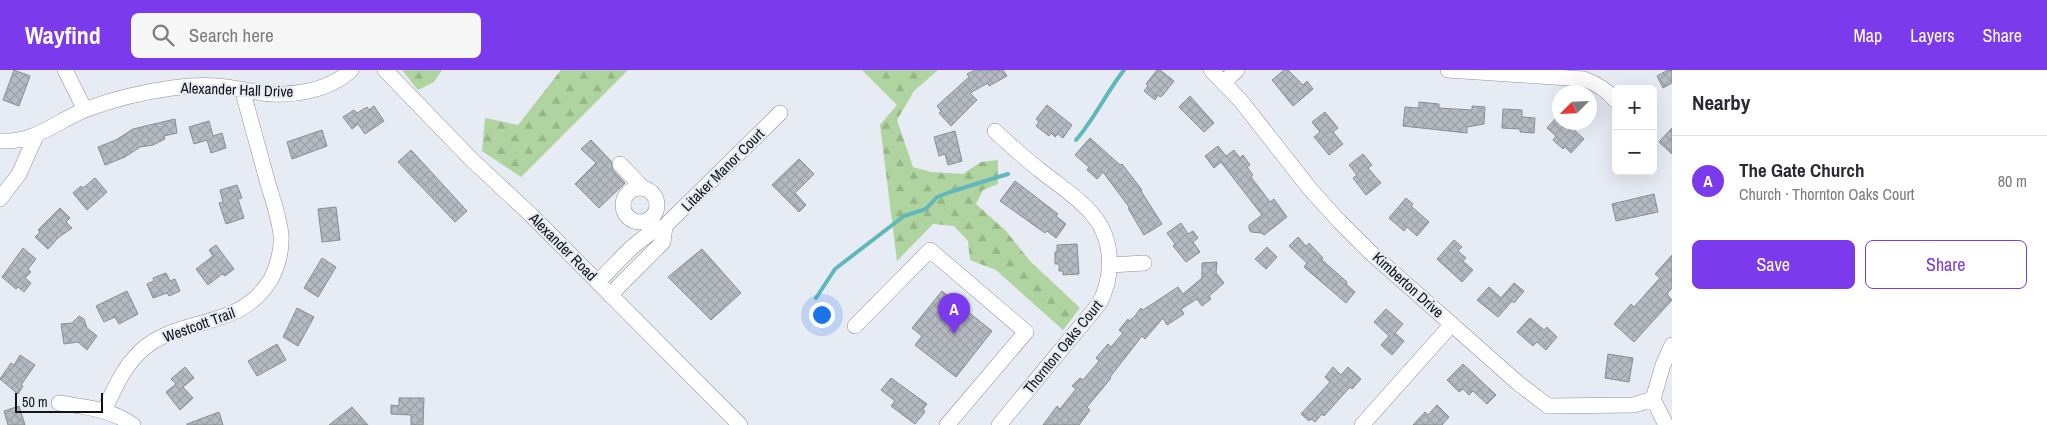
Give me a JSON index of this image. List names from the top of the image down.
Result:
{
  "streets": {
    "street": [
      "Alexander Hall Drive",
      "Litaker Manor Court",
      "Alexander Road",
      "Kimberton Drive",
      "Westcott Trail",
      "Thornton Oaks Court"
    ]
  },
  "crossings": [
    ["Alexander Hall Drive", "Westcott Trail"],
    ["Litaker Manor Court", "Alexander Road"]
  ],
  "scale_bar": "50 m",
  "north": "bottom left",
  "page": {
    "header": "Wayfind",
    "search": "Search here",
    "nav": ["Map", "Layers", "Share"],
    "heading": "Nearby",
    "map_buttons": ["+", "−"],
    "list": [
      {
        "mark": "A",
        "name": "The Gate Church",
        "note": "Church · Thornton Oaks Court",
        "value": "80 m"
      }
    ],
    "buttons": ["Save", "Share"],
    "pins": "A",
    "scale": "50 m"
  }
}
